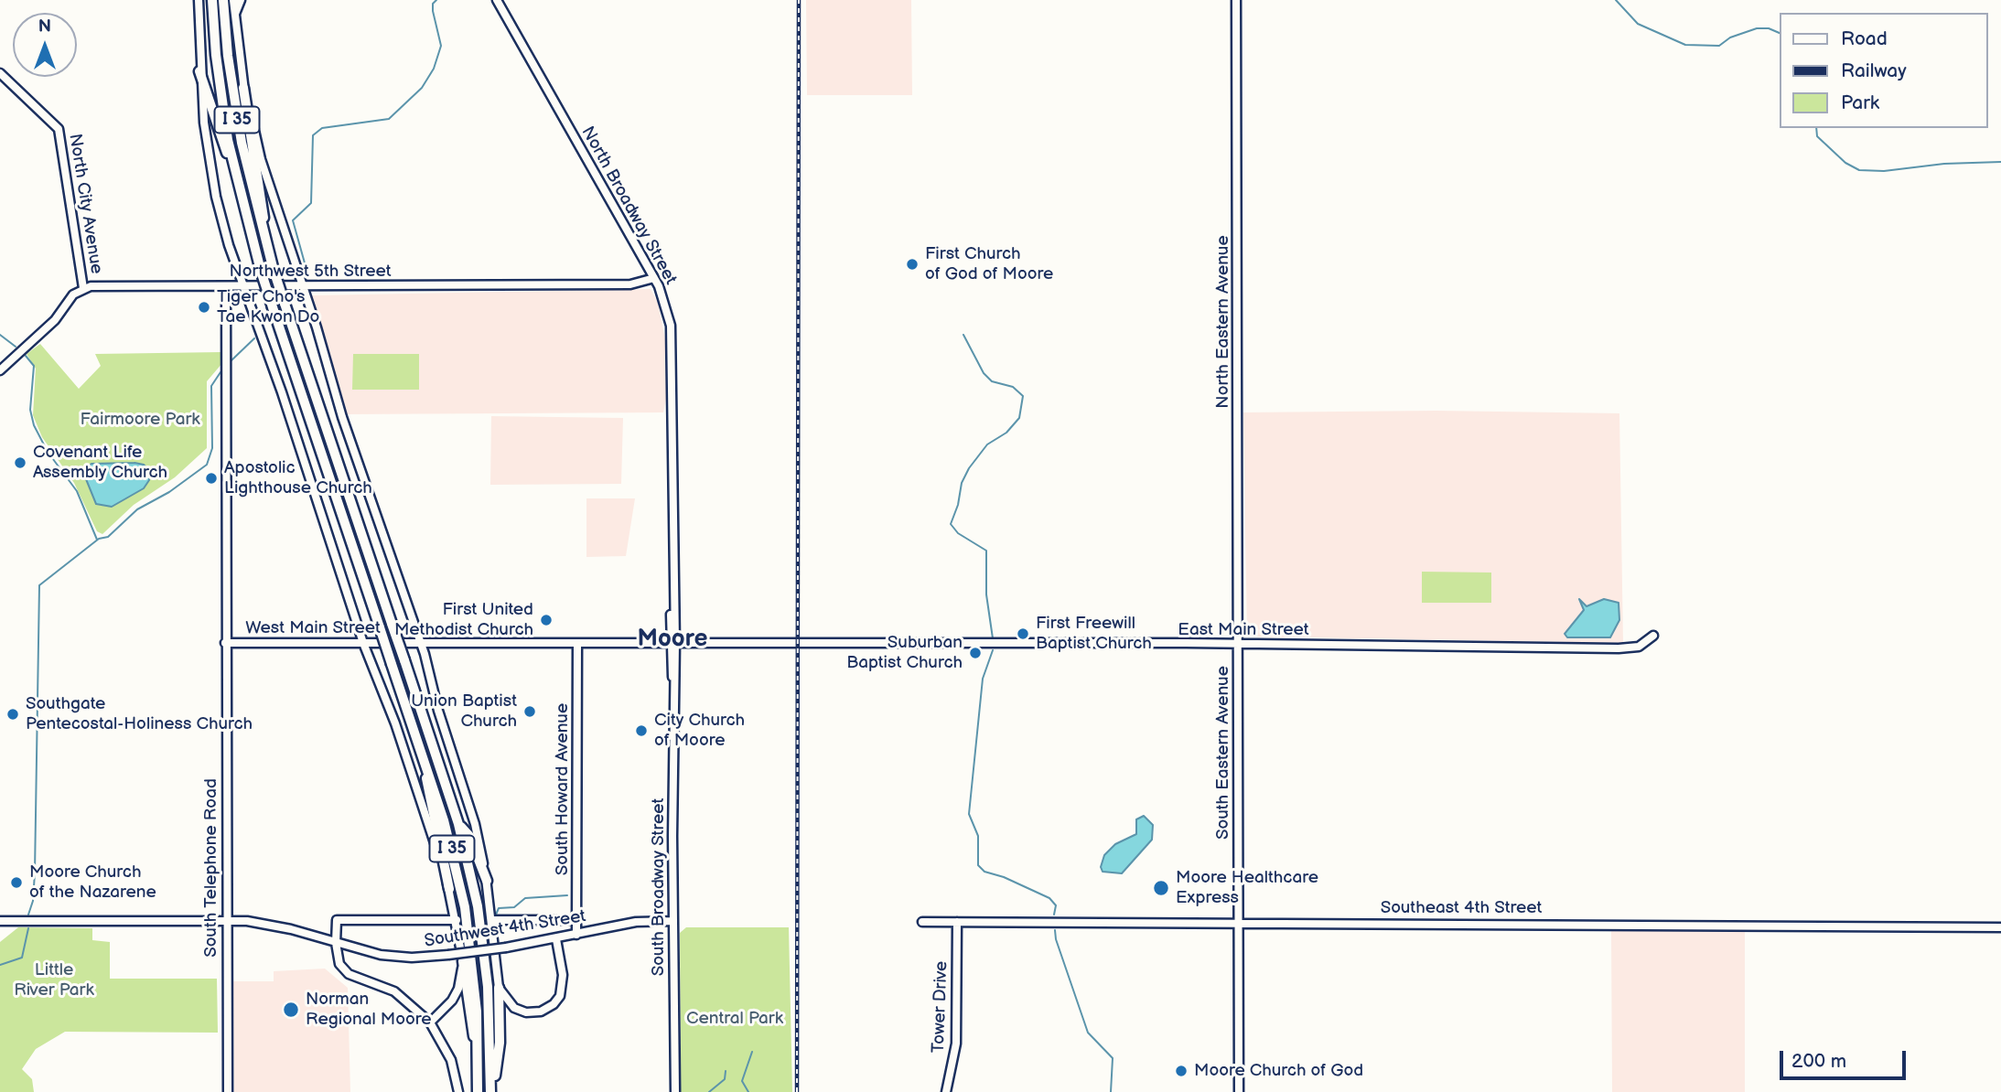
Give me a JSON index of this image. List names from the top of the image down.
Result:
{
  "streets": {
    "highway": ["I 35"],
    "main road": [
      "North City Avenue",
      "North Broadway Street",
      "Northwest 5th Street",
      "North Eastern Avenue",
      "West Main Street",
      "East Main Street",
      "South Eastern Avenue",
      "South Howard Avenue",
      "South Telephone Road",
      "South Broadway Street",
      "Southeast 4th Street",
      "Southwest 4th Street",
      "Tower Drive"
    ]
  },
  "crossings": [
    ["North City Avenue", "Northwest 5th Street"],
    ["North Broadway Street", "Northwest 5th Street"],
    ["North Broadway Street", "West Main Street"],
    ["North Broadway Street", "East Main Street"],
    ["North Broadway Street", "South Broadway Street"],
    ["Northwest 5th Street", "South Telephone Road"],
    ["North Eastern Avenue", "East Main Street"],
    ["North Eastern Avenue", "South Eastern Avenue"],
    ["West Main Street", "East Main Street"],
    ["West Main Street", "South Howard Avenue"],
    ["West Main Street", "South Telephone Road"],
    ["West Main Street", "South Broadway Street"],
    ["East Main Street", "South Eastern Avenue"],
    ["East Main Street", "South Broadway Street"],
    ["South Eastern Avenue", "Southeast 4th Street"],
    ["South Howard Avenue", "Southwest 4th Street"],
    ["South Telephone Road", "Southwest 4th Street"],
    ["South Broadway Street", "Southwest 4th Street"],
    ["Southeast 4th Street", "Tower Drive"]
  ],
  "districts": ["Moore"],
  "parks": ["Fairmoore Park", "Little River Park", "Central Park"],
  "places": [
    "First Church of God of Moore",
    "Tiger Cho's Tae Kwon Do",
    "Covenant Life Assembly Church",
    "Apostolic Lighthouse Church",
    "First United Methodist Church",
    "First Freewill Baptist Church",
    "Suburban Baptist Church",
    "Union Baptist Church",
    "Southgate Pentecostal-Holiness Church",
    "City Church of Moore",
    "Moore Church of the Nazarene",
    "Moore Healthcare Express",
    "Norman Regional Moore",
    "Moore Church of God"
  ],
  "legend": ["Road", "Railway", "Park"],
  "scale_bar": "200 m",
  "north": "top"
}
